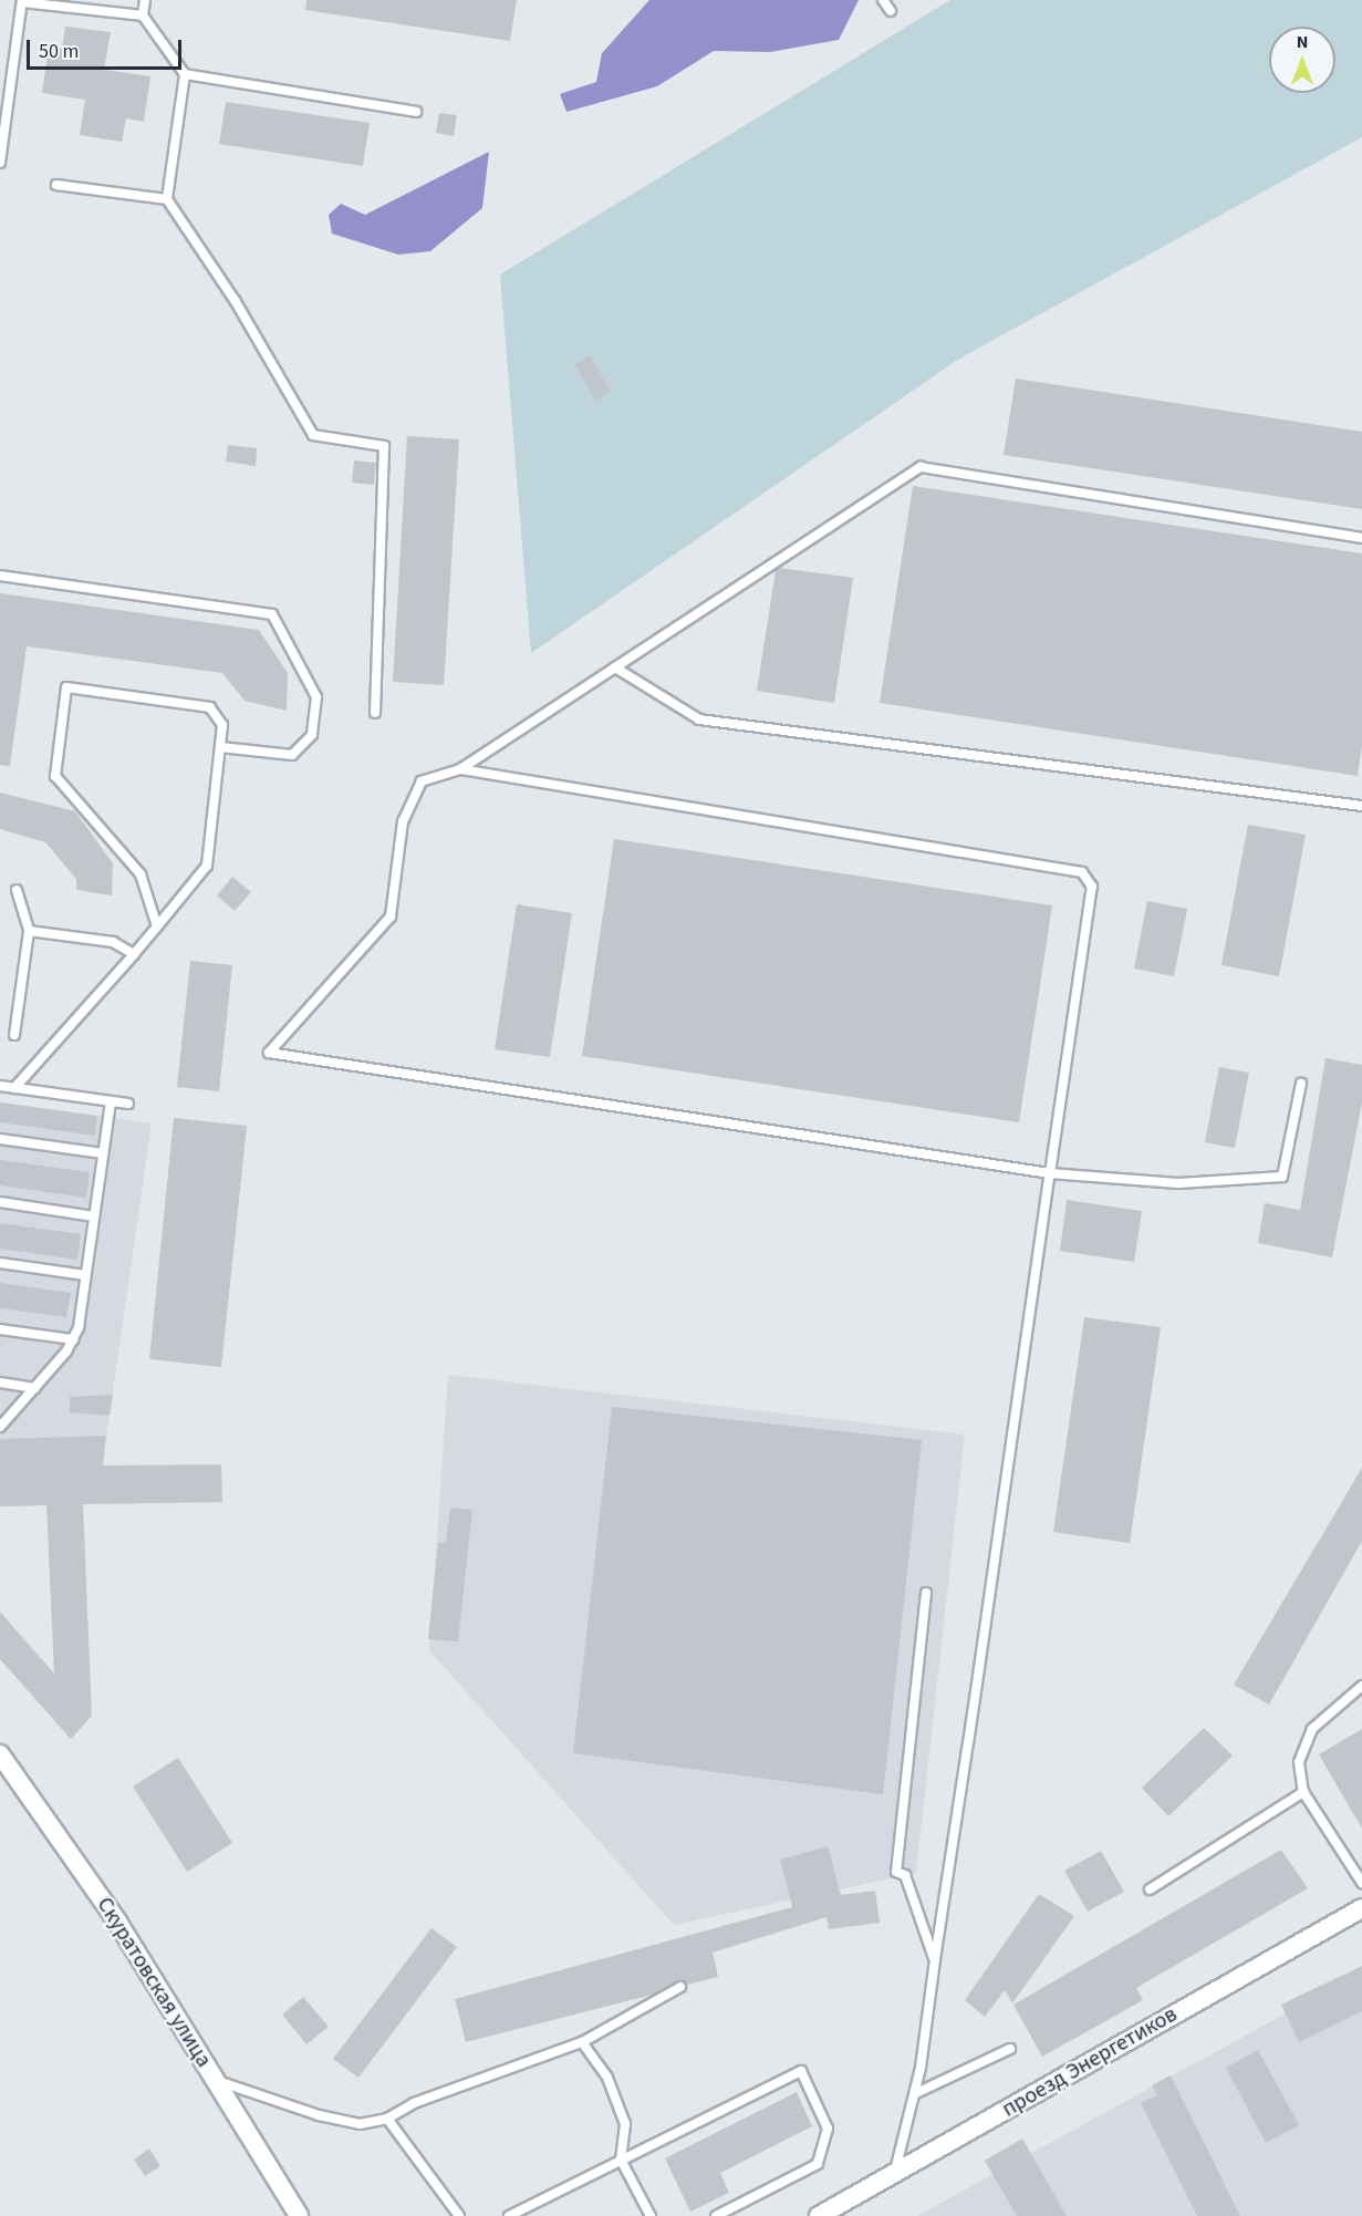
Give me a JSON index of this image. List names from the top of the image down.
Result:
{
  "streets": {
    "street": ["Скуратовская улица", "проезд Энергетиков"]
  },
  "scale_bar": "50 m",
  "north": "top"
}
